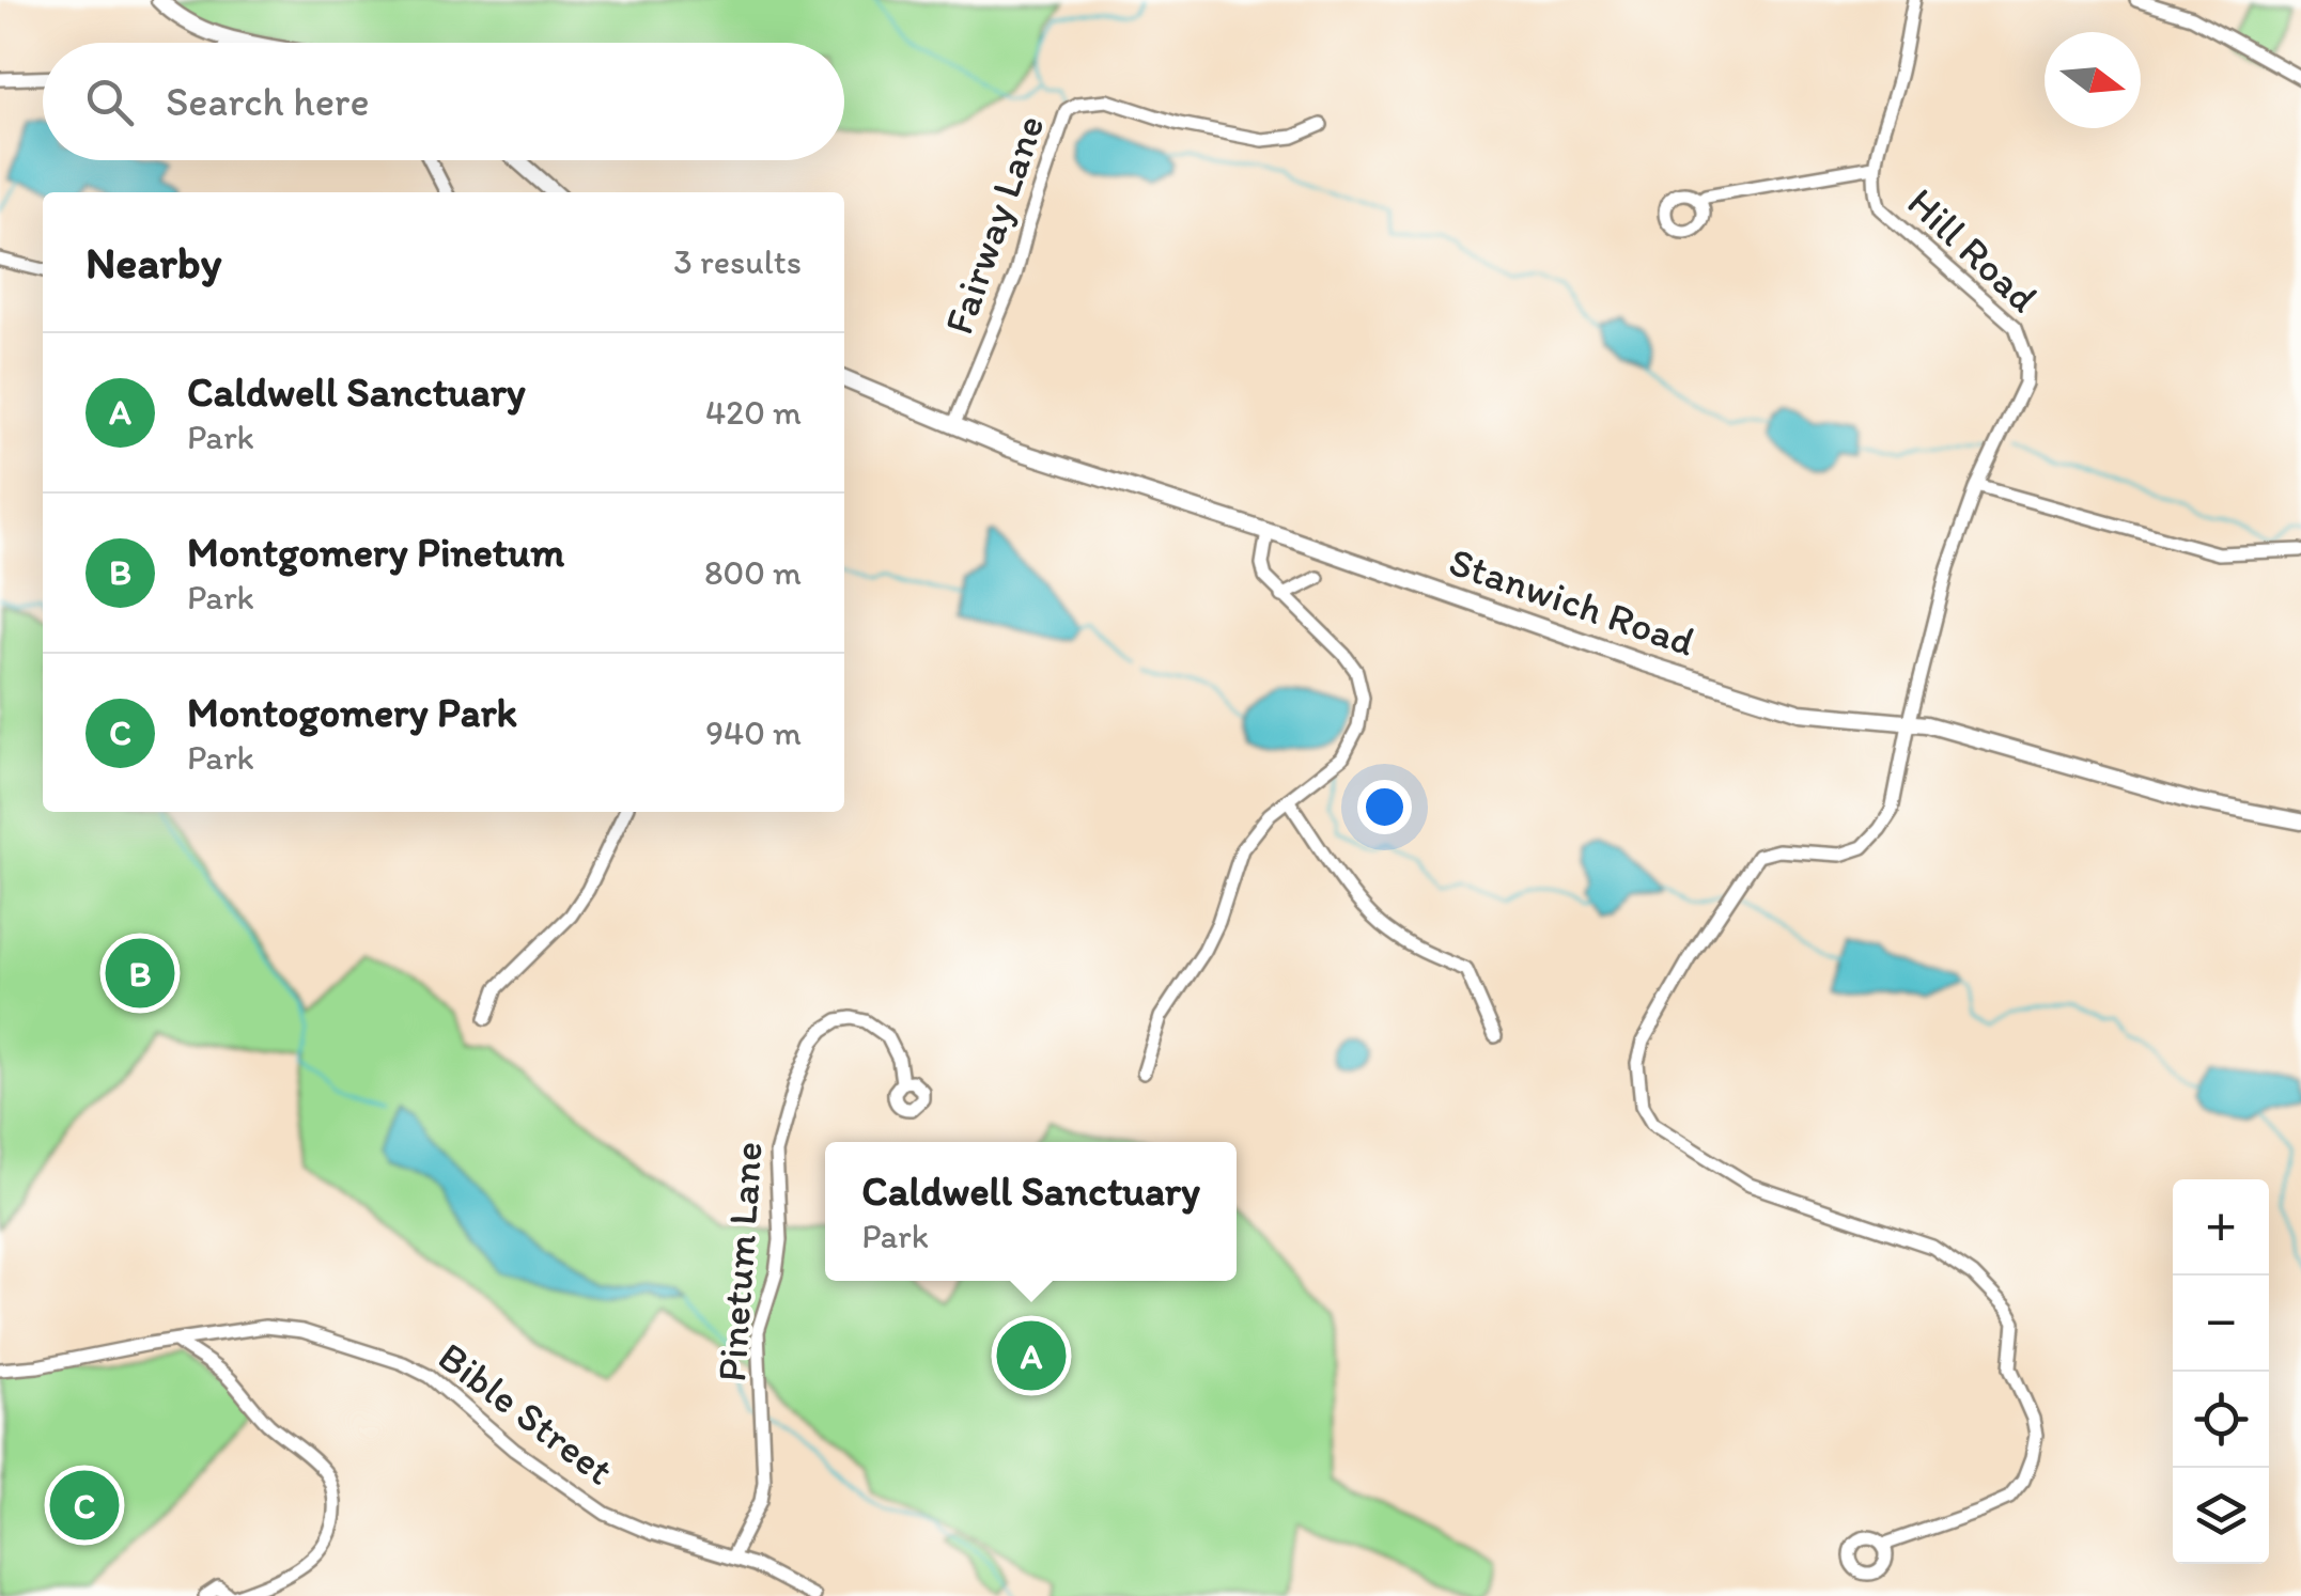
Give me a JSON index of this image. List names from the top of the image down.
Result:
{
  "streets": {
    "street": [
      "Fairway Lane",
      "Hill Road",
      "Stanwich Road",
      "Pinetum Lane",
      "Bible Street"
    ]
  },
  "crossings": [
    ["Fairway Lane", "Stanwich Road"],
    ["Hill Road", "Stanwich Road"],
    ["Pinetum Lane", "Bible Street"]
  ],
  "north": "right",
  "page": {
    "search": "Search here",
    "heading": ["Nearby", "3 results"],
    "list": [
      {
        "mark": "A",
        "name": "Caldwell Sanctuary",
        "note": "Park",
        "value": "420 m"
      },
      {
        "mark": "B",
        "name": "Montgomery Pinetum",
        "note": "Park",
        "value": "800 m"
      },
      {
        "mark": "C",
        "name": "Montogomery Park",
        "note": "Park",
        "value": "940 m"
      }
    ],
    "pins": ["B", "A", "C"],
    "popup": ["Caldwell Sanctuary", "Park"],
    "map_buttons": ["+", "−"]
  }
}
